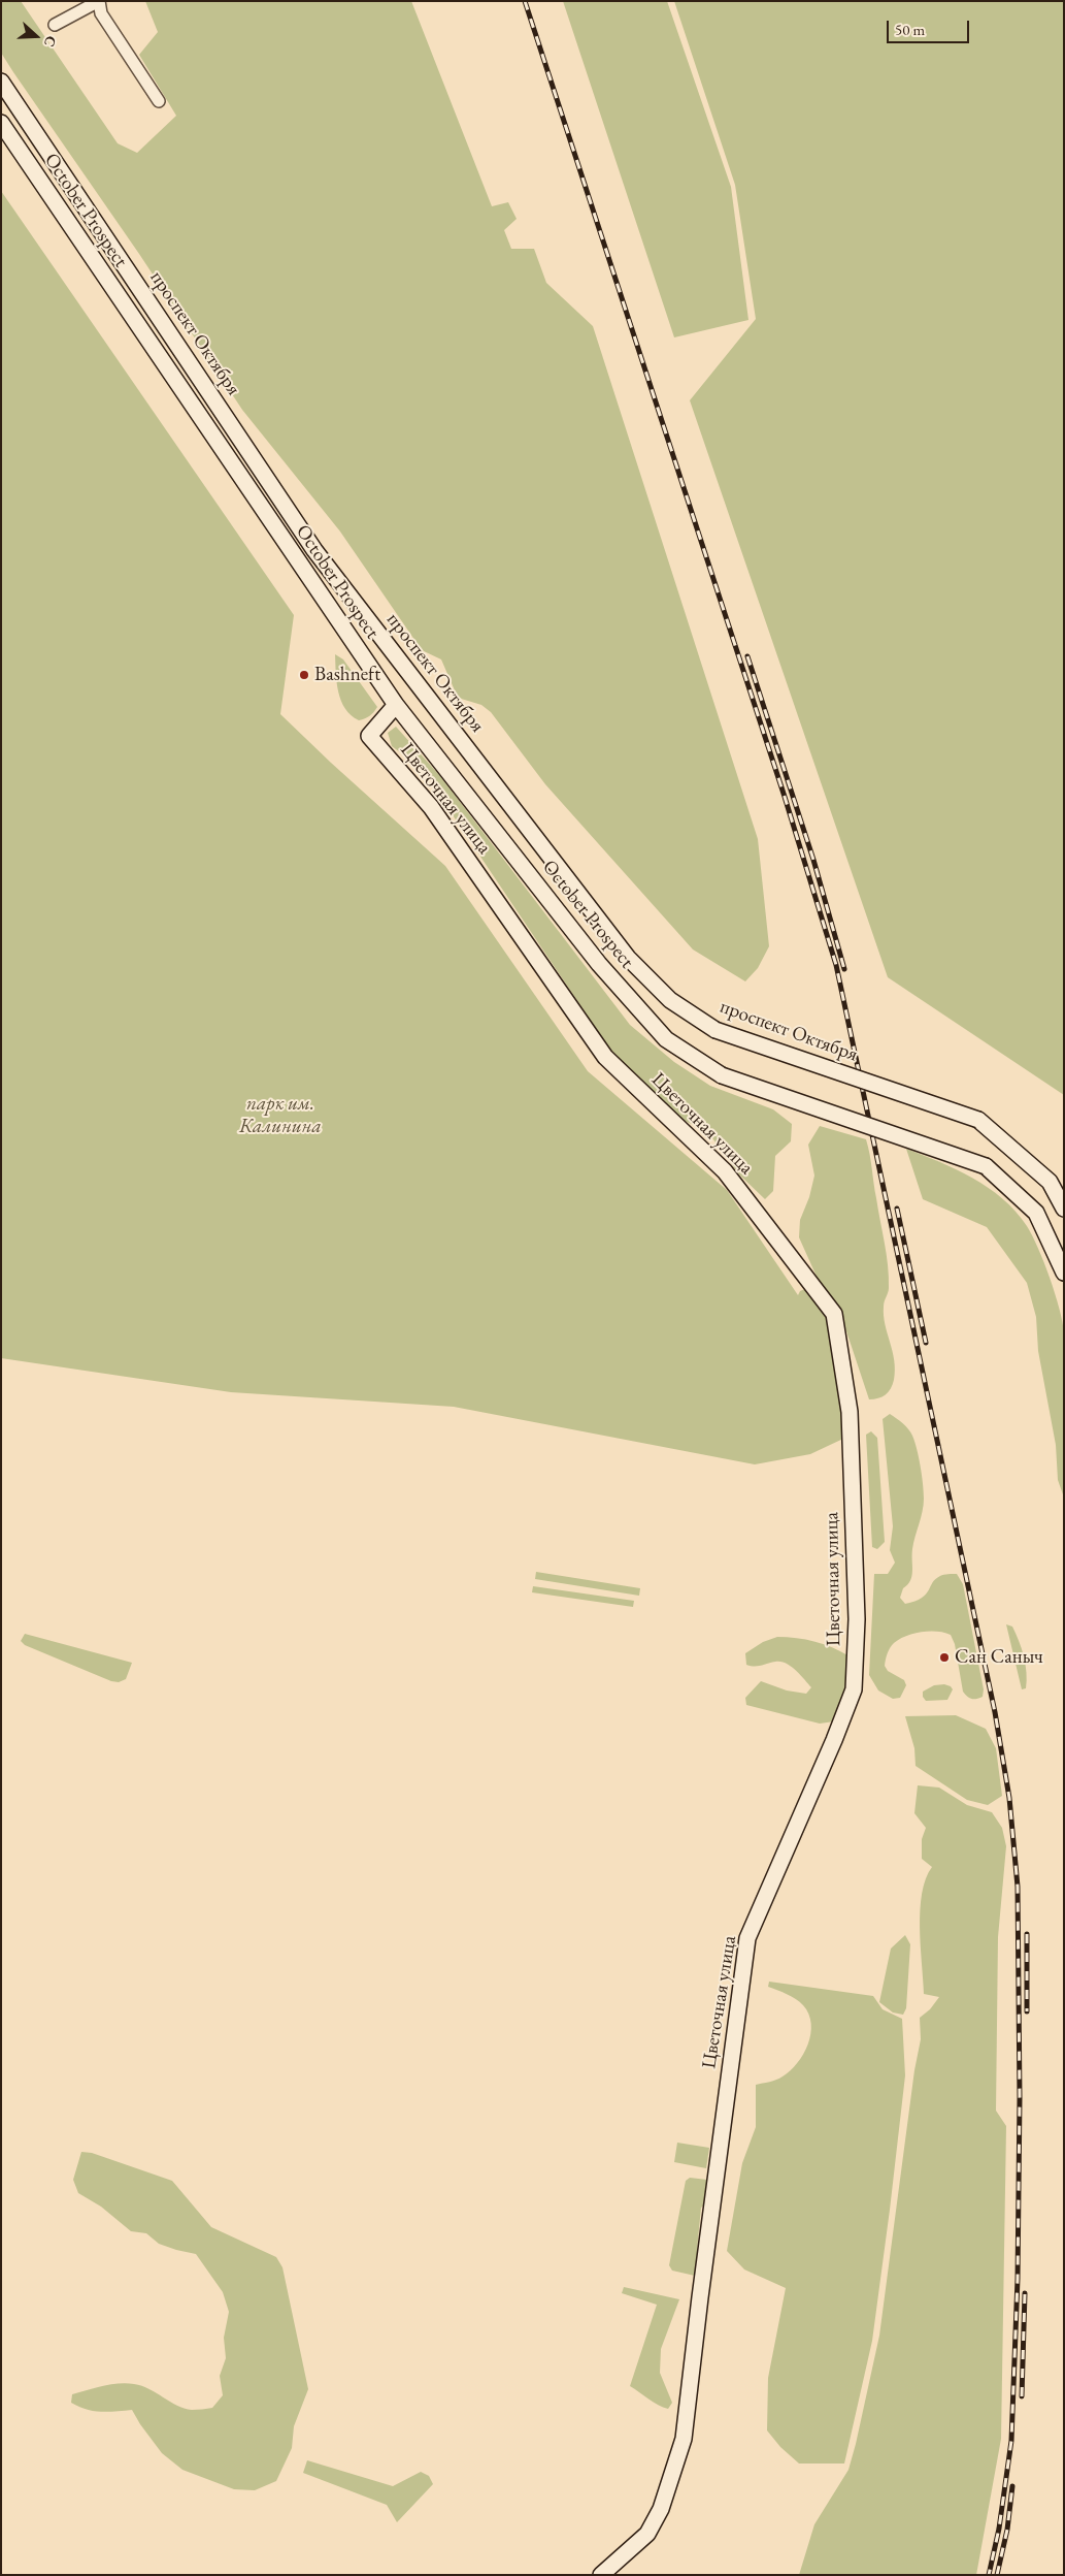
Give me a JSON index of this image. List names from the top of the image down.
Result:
{
  "streets": {
    "main road": ["October Prospect", "проспект Октября", "Цветочная улица"]
  },
  "crossings": [
    ["October Prospect", "Цветочная улица"]
  ],
  "parks": ["парк им. Калинина"],
  "places": ["Bashneft", "Сан Саныч"],
  "scale_bar": "50 m",
  "north": "right"
}
